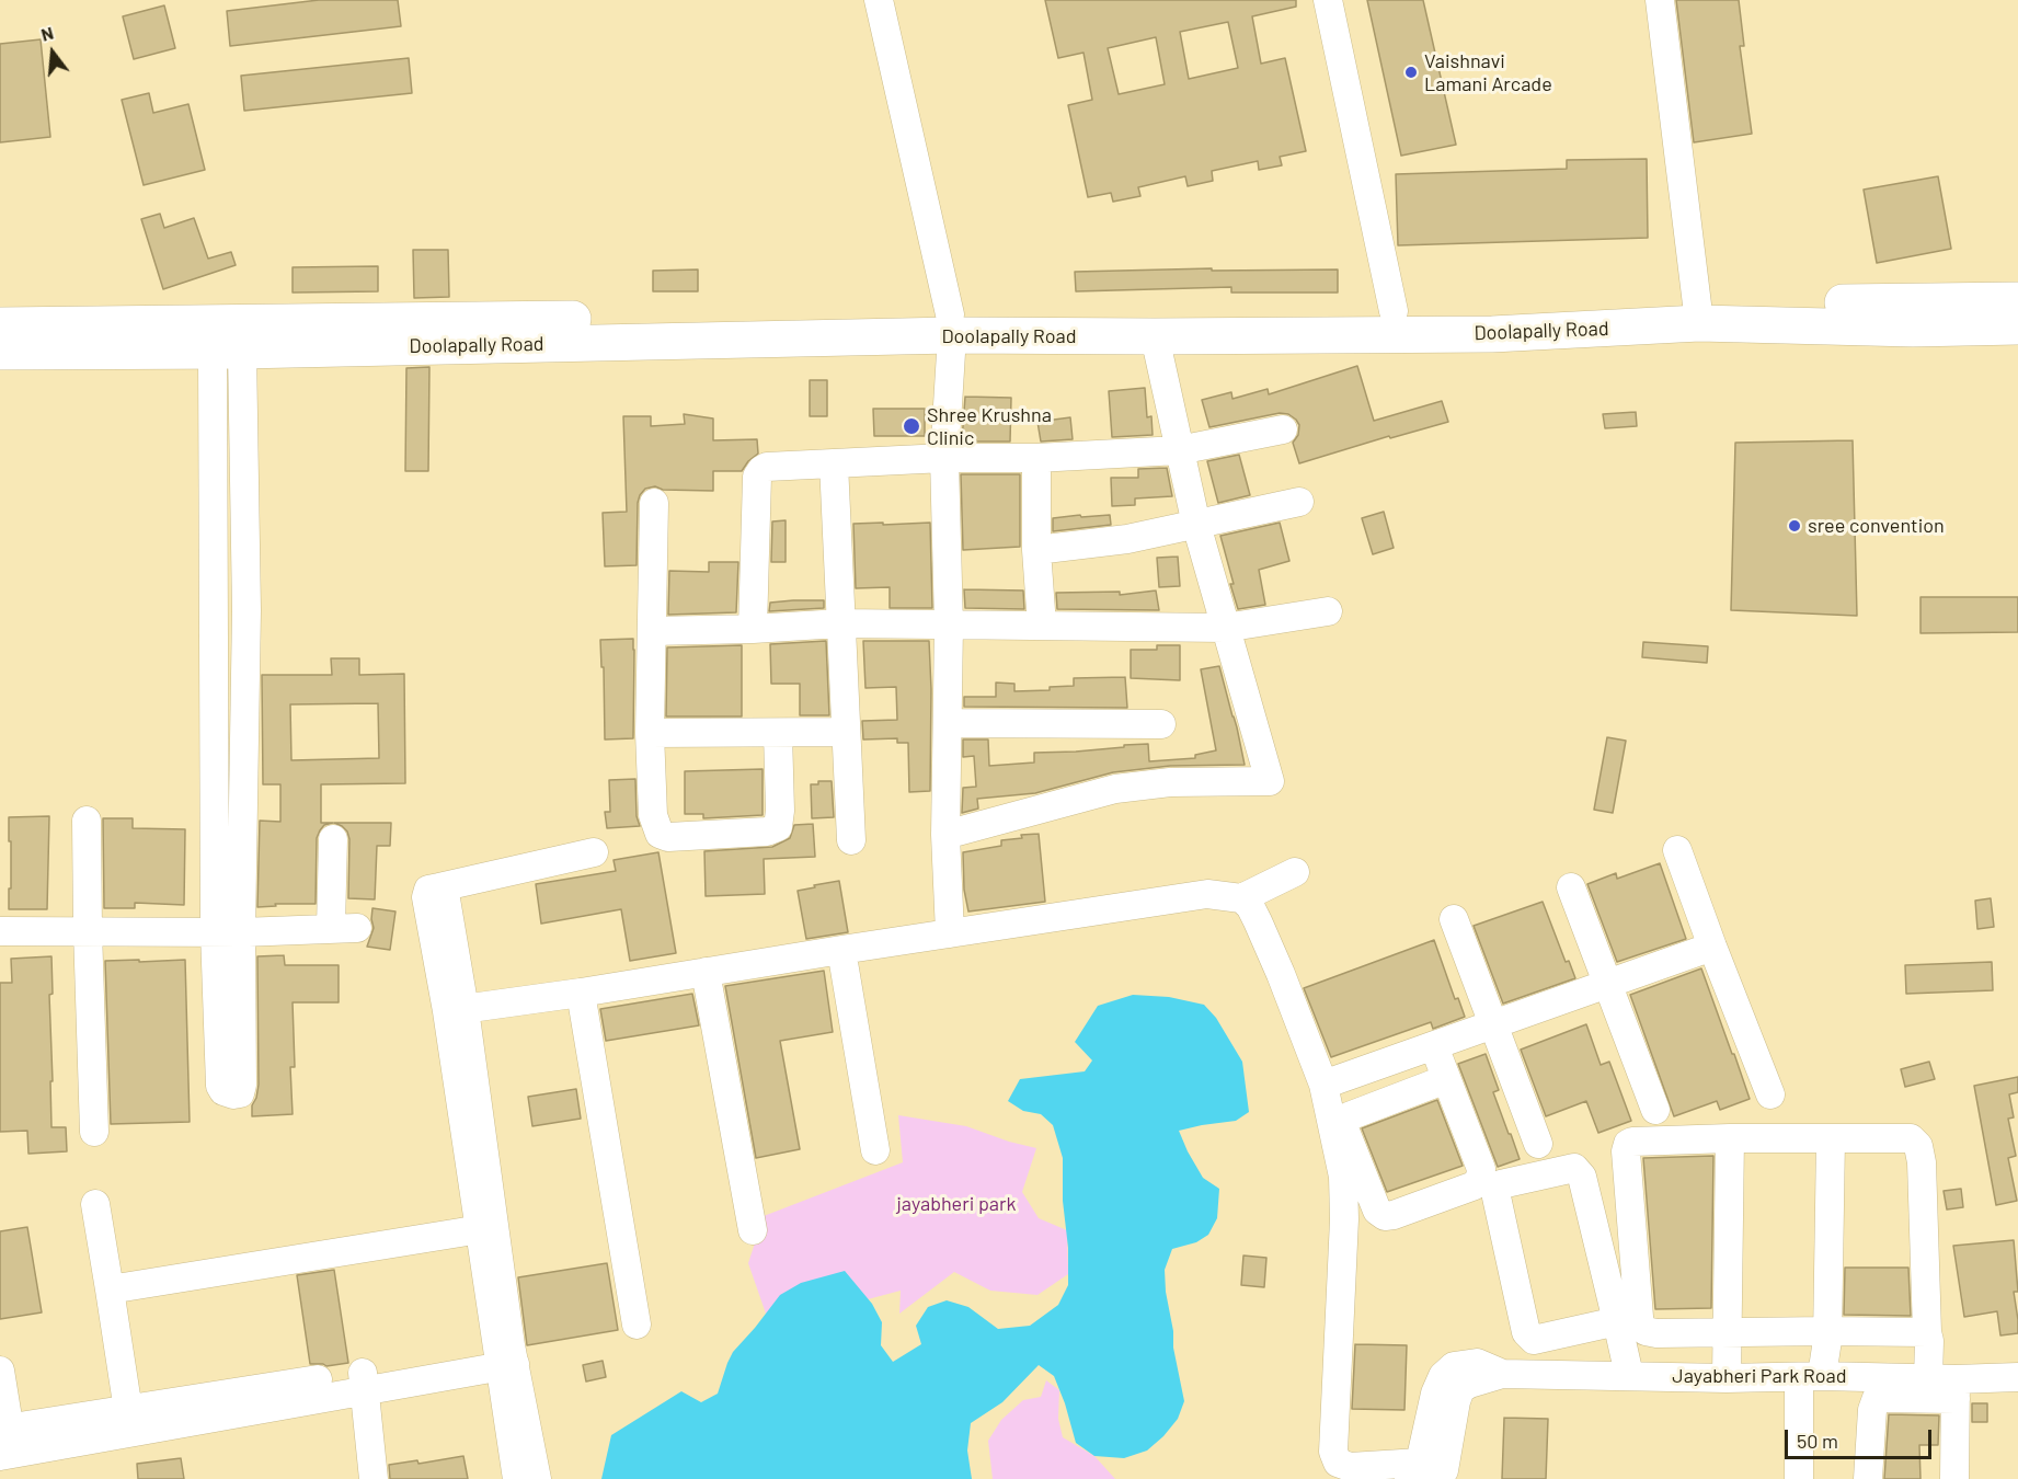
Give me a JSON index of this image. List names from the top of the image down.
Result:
{
  "streets": {
    "main road": ["Doolapally Road"],
    "street": ["Jayabheri Park Road"]
  },
  "parks": ["jayabheri park"],
  "places": ["Vaishnavi Lamani Arcade", "Shree Krushna Clinic", "sree convention"],
  "scale_bar": "50 m",
  "north": "top"
}
